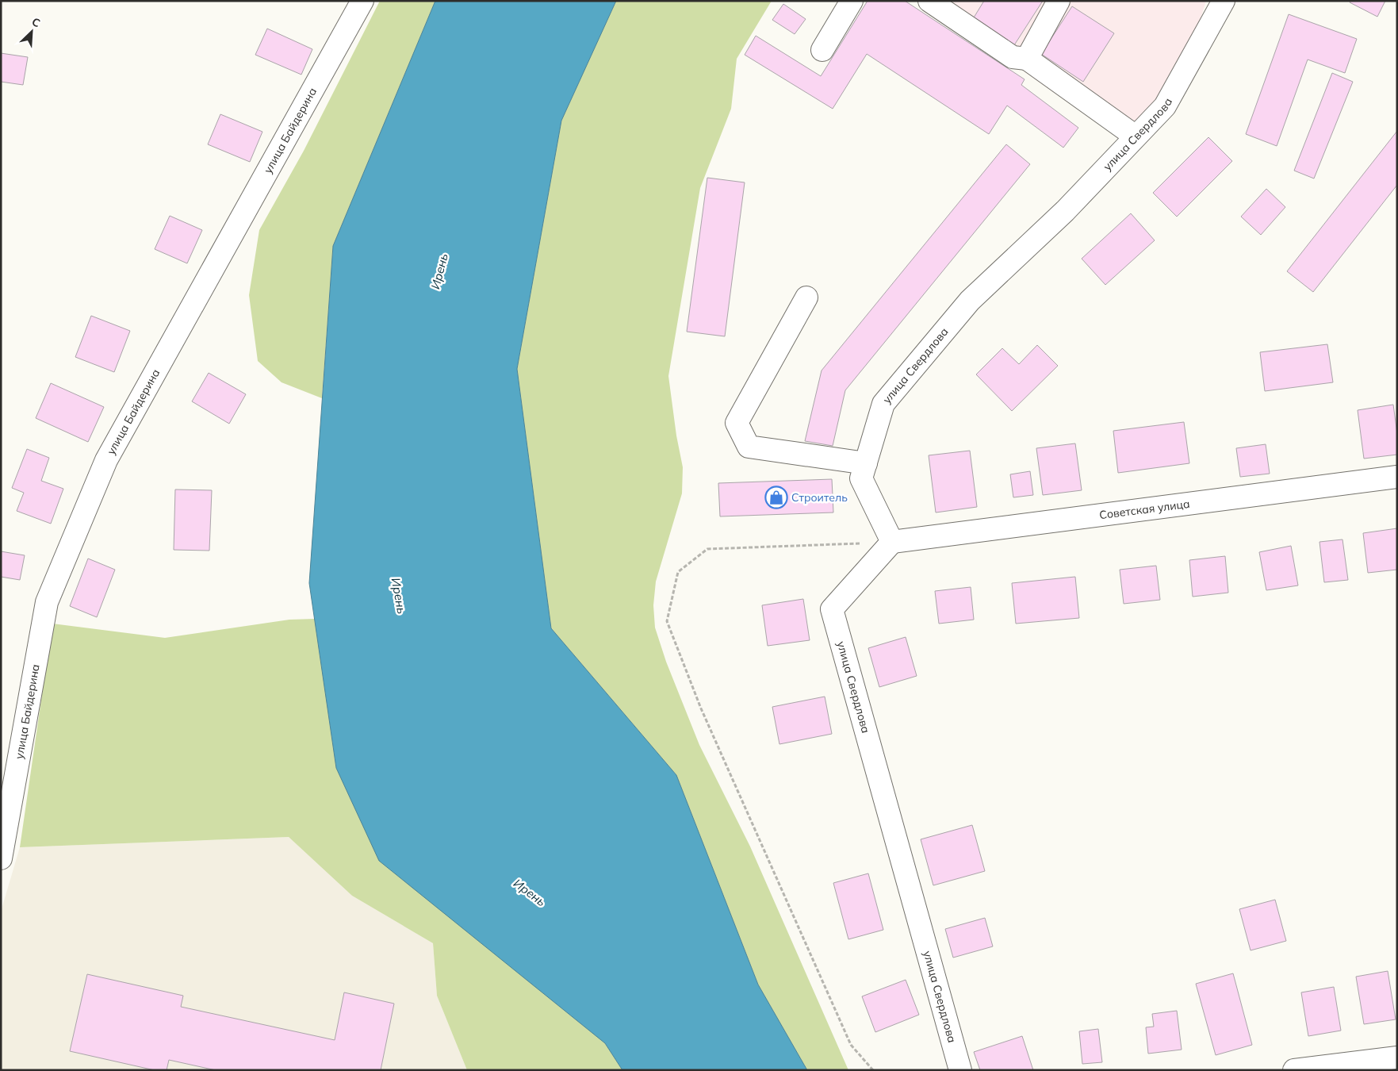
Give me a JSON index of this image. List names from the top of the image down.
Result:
{
  "streets": {
    "street": ["улица Байдерина", "улица Свердлова", "Советская улица"]
  },
  "crossings": [
    ["улица Свердлова", "Советская улица"]
  ],
  "water": ["Ирень"],
  "places": {
    "shop": ["Строитель"]
  },
  "north": "top right"
}
